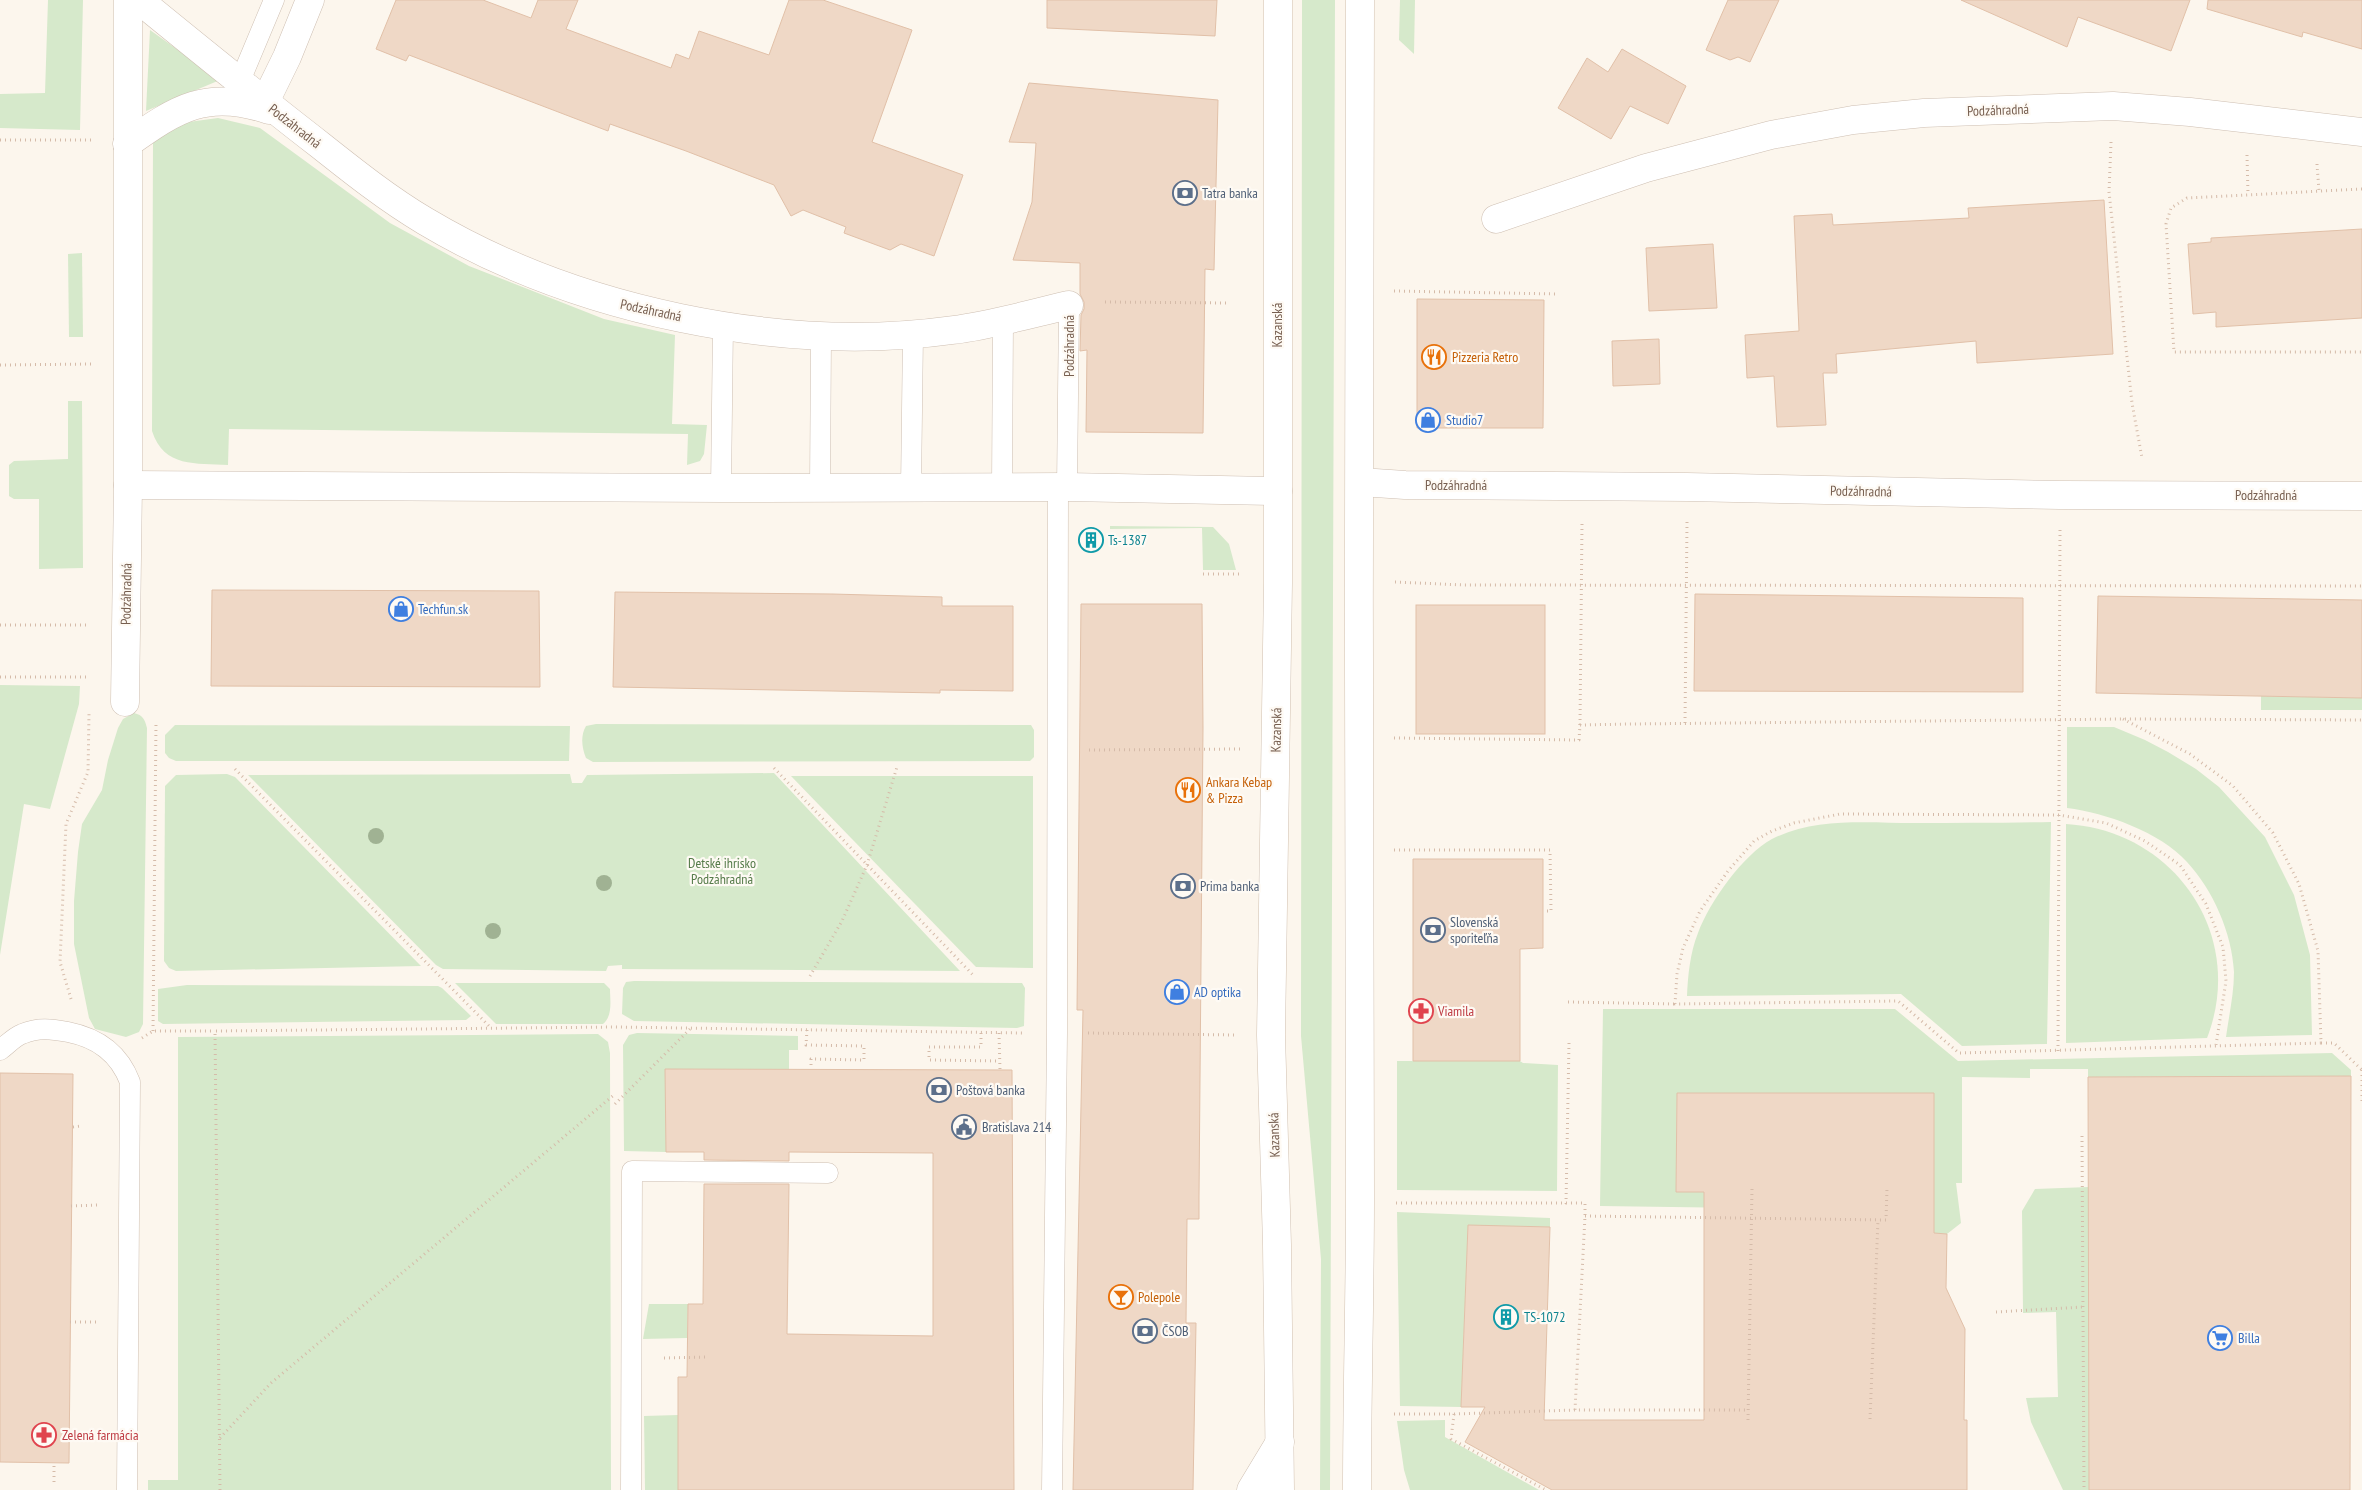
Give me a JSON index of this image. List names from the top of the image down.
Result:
{
  "streets": {
    "street": ["Podzáhradná", "Kazanská"]
  },
  "parks": ["Detské ihrisko Podzáhradná"],
  "places": {
    "bank": [
      "Tatra banka",
      "Prima banka",
      "Slovenská sporiteľňa",
      "Poštová banka",
      "ČSOB"
    ],
    "restaurant": ["Pizzeria Retro", "Ankara Kebap & Pizza"],
    "shop": ["Studio7", "Techfun.sk", "AD optika"],
    "building": ["Ts-1387", "TS-1072"],
    "pharmacy": ["Viamila", "Zelená farmácia"],
    "public building": ["Bratislava 214"],
    "bar": ["Polepole"],
    "supermarket": ["Billa"]
  }
}
